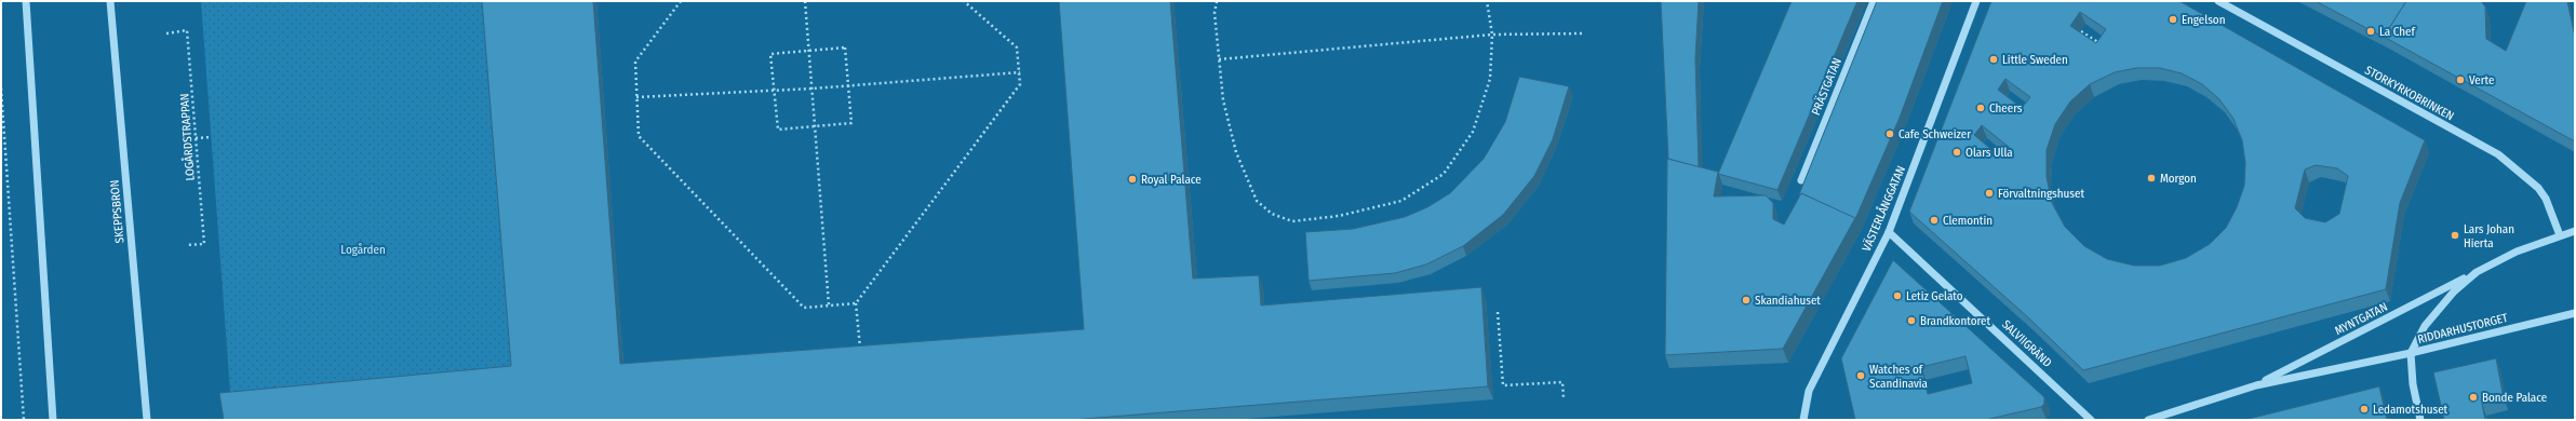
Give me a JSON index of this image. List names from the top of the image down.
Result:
{
  "streets": {
    "street": [
      "PRÄSTGATAN",
      "STORKYRKOBRINKEN",
      "VÄSTERLÅNGGATAN",
      "SKEPPSBRON",
      "MYNTGATAN",
      "RIDDARHUSTORGET",
      "SALVIIGRÄND"
    ],
    "path": ["LOGÅRDSTRAPPAN"]
  },
  "crossings": [
    ["STORKYRKOBRINKEN", "RIDDARHUSTORGET"],
    ["VÄSTERLÅNGGATAN", "SALVIIGRÄND"],
    ["MYNTGATAN", "RIDDARHUSTORGET"]
  ],
  "parks": ["Logården"],
  "places": [
    "Engelson",
    "La Chef",
    "Little Sweden",
    "Verte",
    "Cheers",
    "Cafe Schweizer",
    "Olars Ulla",
    "Morgon",
    "Royal Palace",
    "Förvaltningshuset",
    "Clemontin",
    "Lars Johan Hierta",
    "Letiz Gelato",
    "Skandiahuset",
    "Brandkontoret",
    "Watches of Scandinavia",
    "Bonde Palace",
    "Ledamotshuset"
  ]
}
